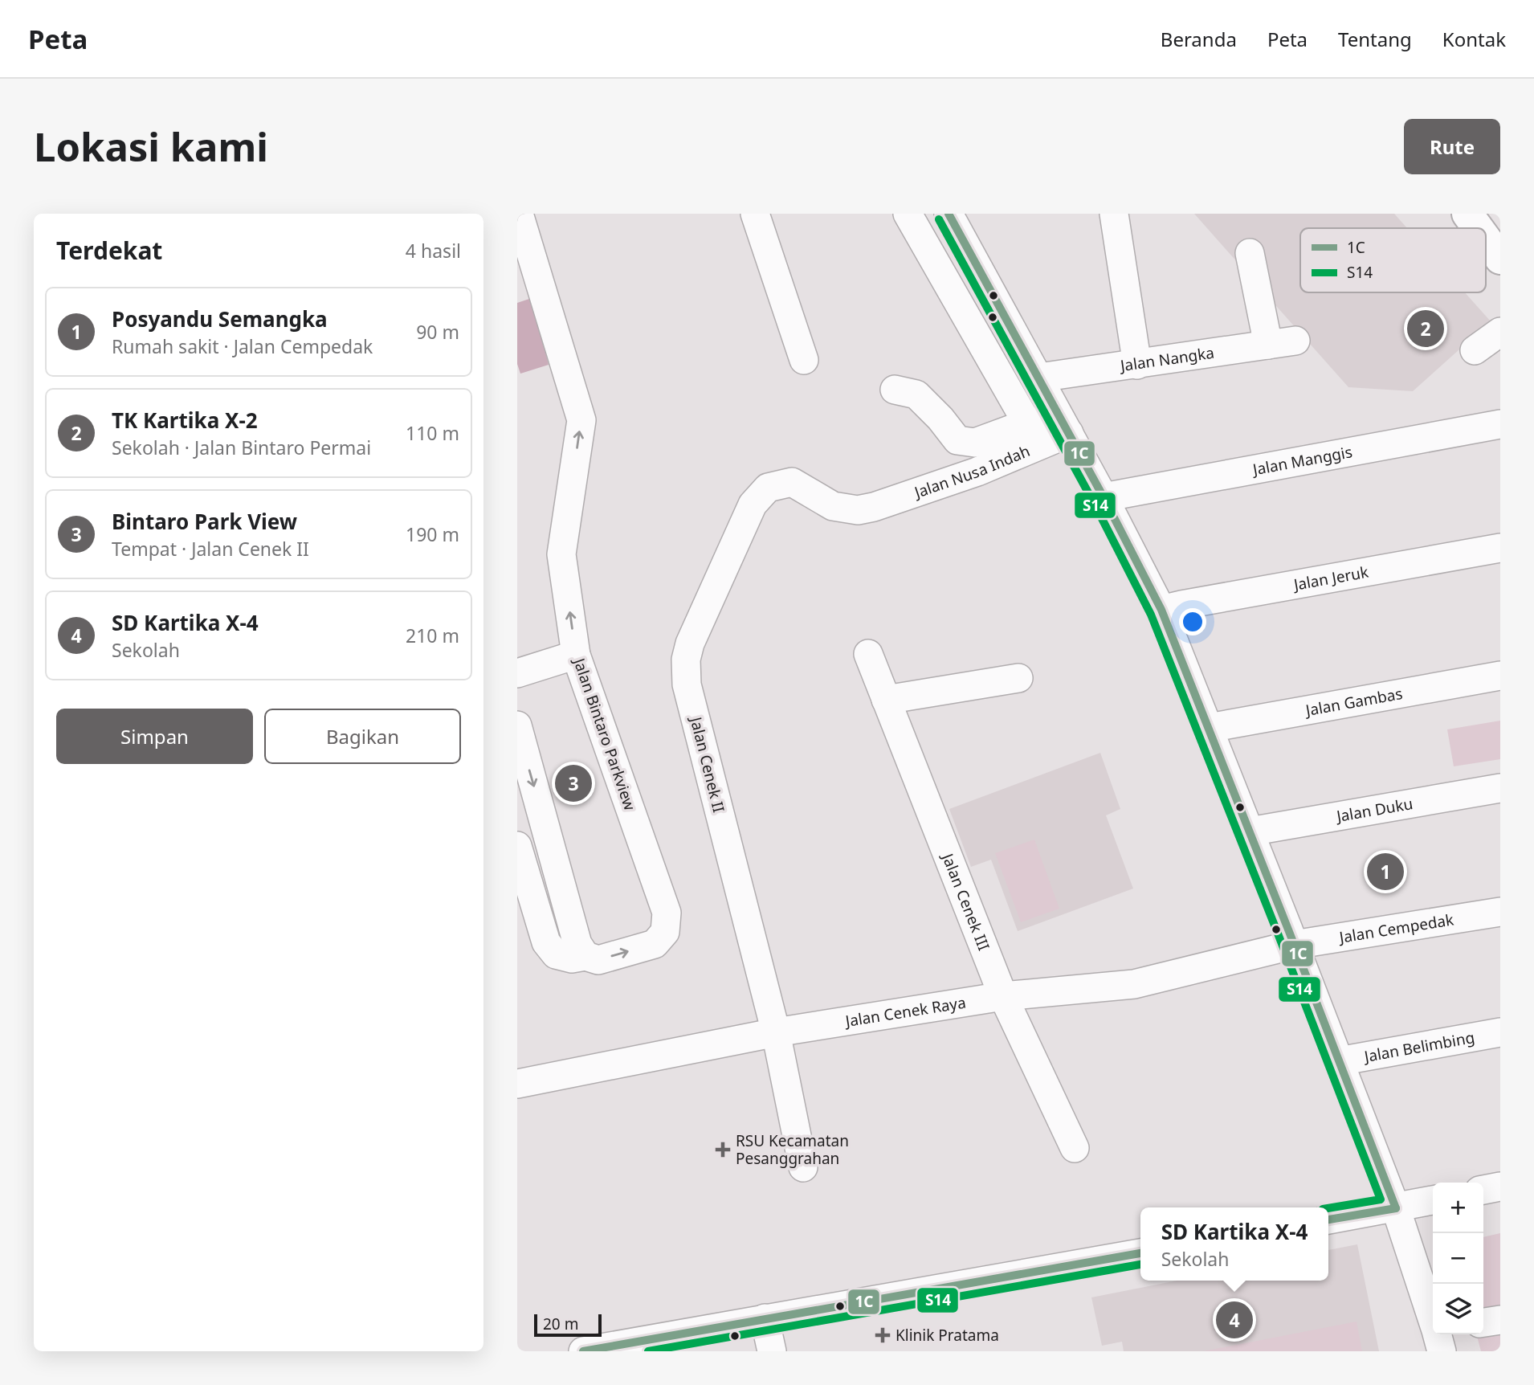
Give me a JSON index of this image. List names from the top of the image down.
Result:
{
  "streets": {
    "street": [
      "Jalan Nangka",
      "Jalan Manggis",
      "Jalan Nusa Indah",
      "Jalan Jeruk",
      "Jalan Gambas",
      "Jalan Bintaro Parkview",
      "Jalan Cenek II",
      "Jalan Duku",
      "Jalan Cenek III",
      "Jalan Cempedak",
      "Jalan Cenek Raya",
      "Jalan Belimbing"
    ]
  },
  "crossings": [
    ["Jalan Nusa Indah", "Jalan Cenek II"],
    ["Jalan Cenek II", "Jalan Cenek Raya"],
    ["Jalan Cenek III", "Jalan Cenek Raya"],
    ["Jalan Cempedak", "Jalan Cenek Raya"]
  ],
  "one_way": ["Jalan Bintaro Parkview"],
  "places": {
    "health": ["RSU Kecamatan Pesanggrahan", "Klinik Pratama"]
  },
  "lines": ["transit line 1C", "transit line S14"],
  "legend": ["1C", "S14"],
  "scale_bar": "20 m",
  "page": {
    "header": "Peta",
    "nav": [
      "Beranda",
      "Peta",
      "Tentang",
      "Kontak"
    ],
    "buttons": [
      "Rute",
      ["Simpan", "Bagikan"]
    ],
    "title": "Lokasi kami",
    "heading": ["Terdekat", "4 hasil"],
    "list": [
      {
        "mark": "1",
        "name": "Posyandu Semangka",
        "note": "Rumah sakit · Jalan Cempedak",
        "value": "90 m"
      },
      {
        "mark": "2",
        "name": "TK Kartika X-2",
        "note": "Sekolah · Jalan Bintaro Permai",
        "value": "110 m"
      },
      {
        "mark": "3",
        "name": "Bintaro Park View",
        "note": "Tempat · Jalan Cenek II",
        "value": "190 m"
      },
      {
        "mark": "4",
        "name": "SD Kartika X-4",
        "note": "Sekolah",
        "value": "210 m"
      }
    ],
    "pins": [
      "2",
      "3",
      "1",
      "4"
    ],
    "map_buttons": ["+", "−"],
    "popup": ["SD Kartika X-4", "Sekolah"],
    "scale": "20 m"
  }
}
